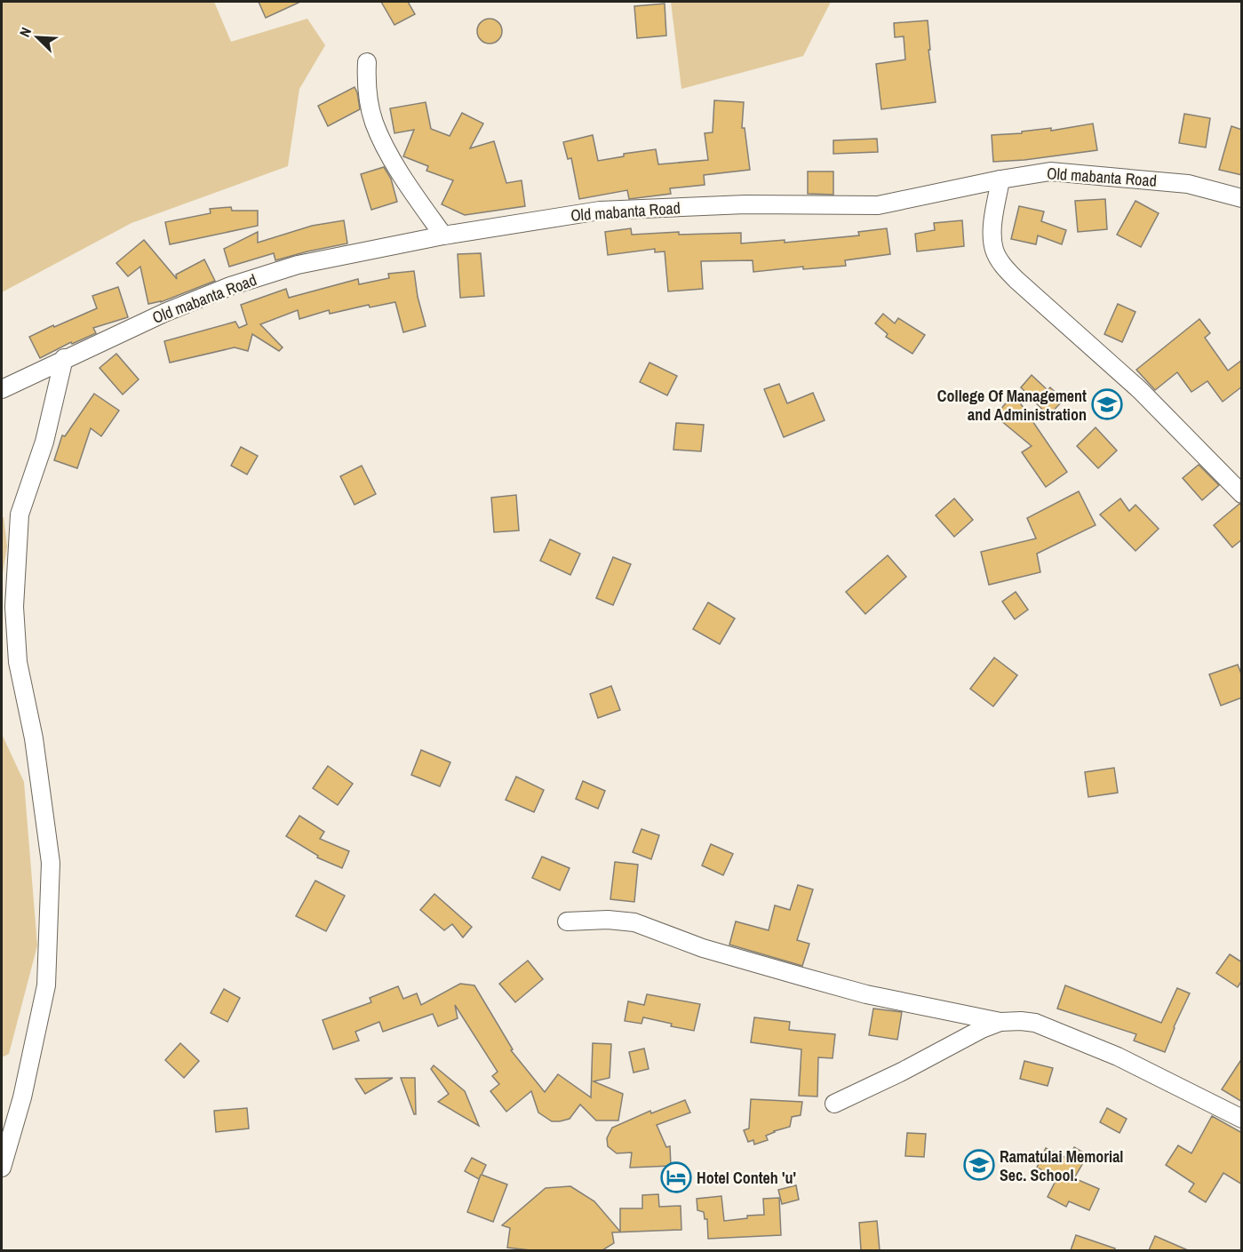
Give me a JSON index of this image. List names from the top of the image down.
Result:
{
  "streets": {
    "street": ["Old mabanta Road"]
  },
  "places": {
    "school or university": ["College Of Management and Administration", "Ramatulai Memorial Sec. School."],
    "hotel": ["Hotel Conteh 'u'"]
  },
  "north": "top left"
}
